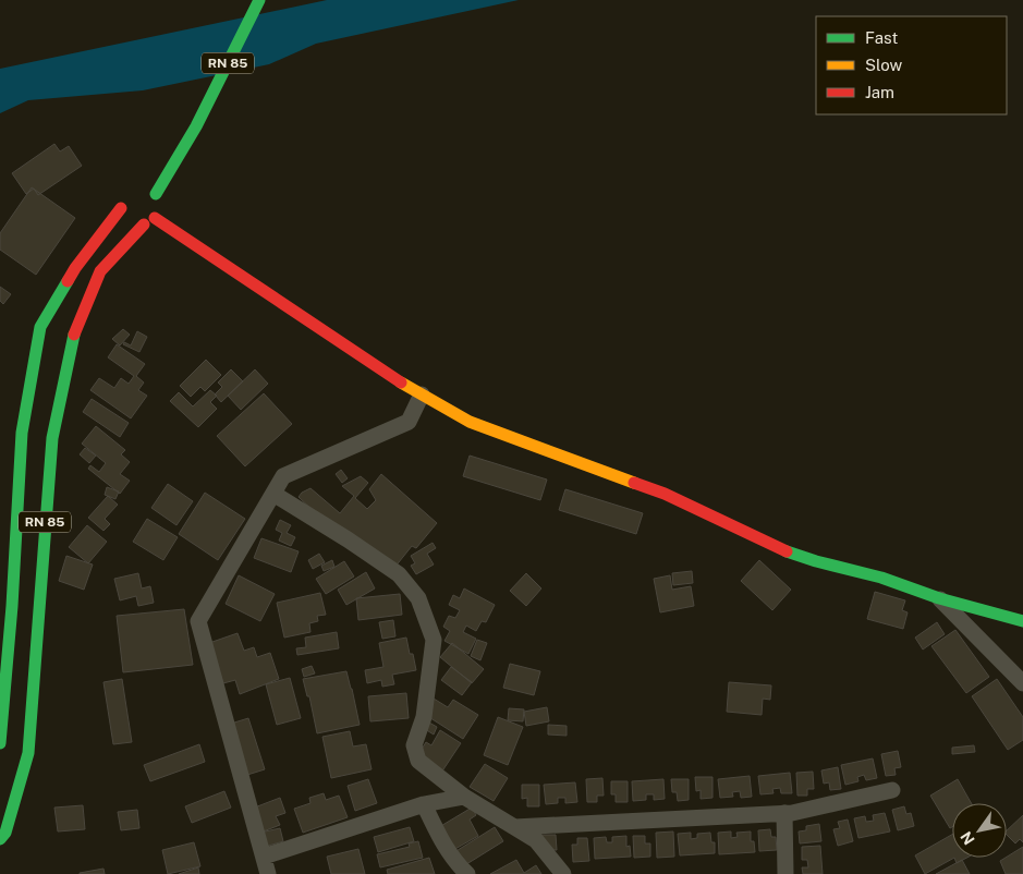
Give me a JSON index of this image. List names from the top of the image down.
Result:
{
  "streets": {
    "main road": ["RN 85"]
  },
  "legend": ["Fast", "Slow", "Jam"],
  "north": "bottom left"
}
